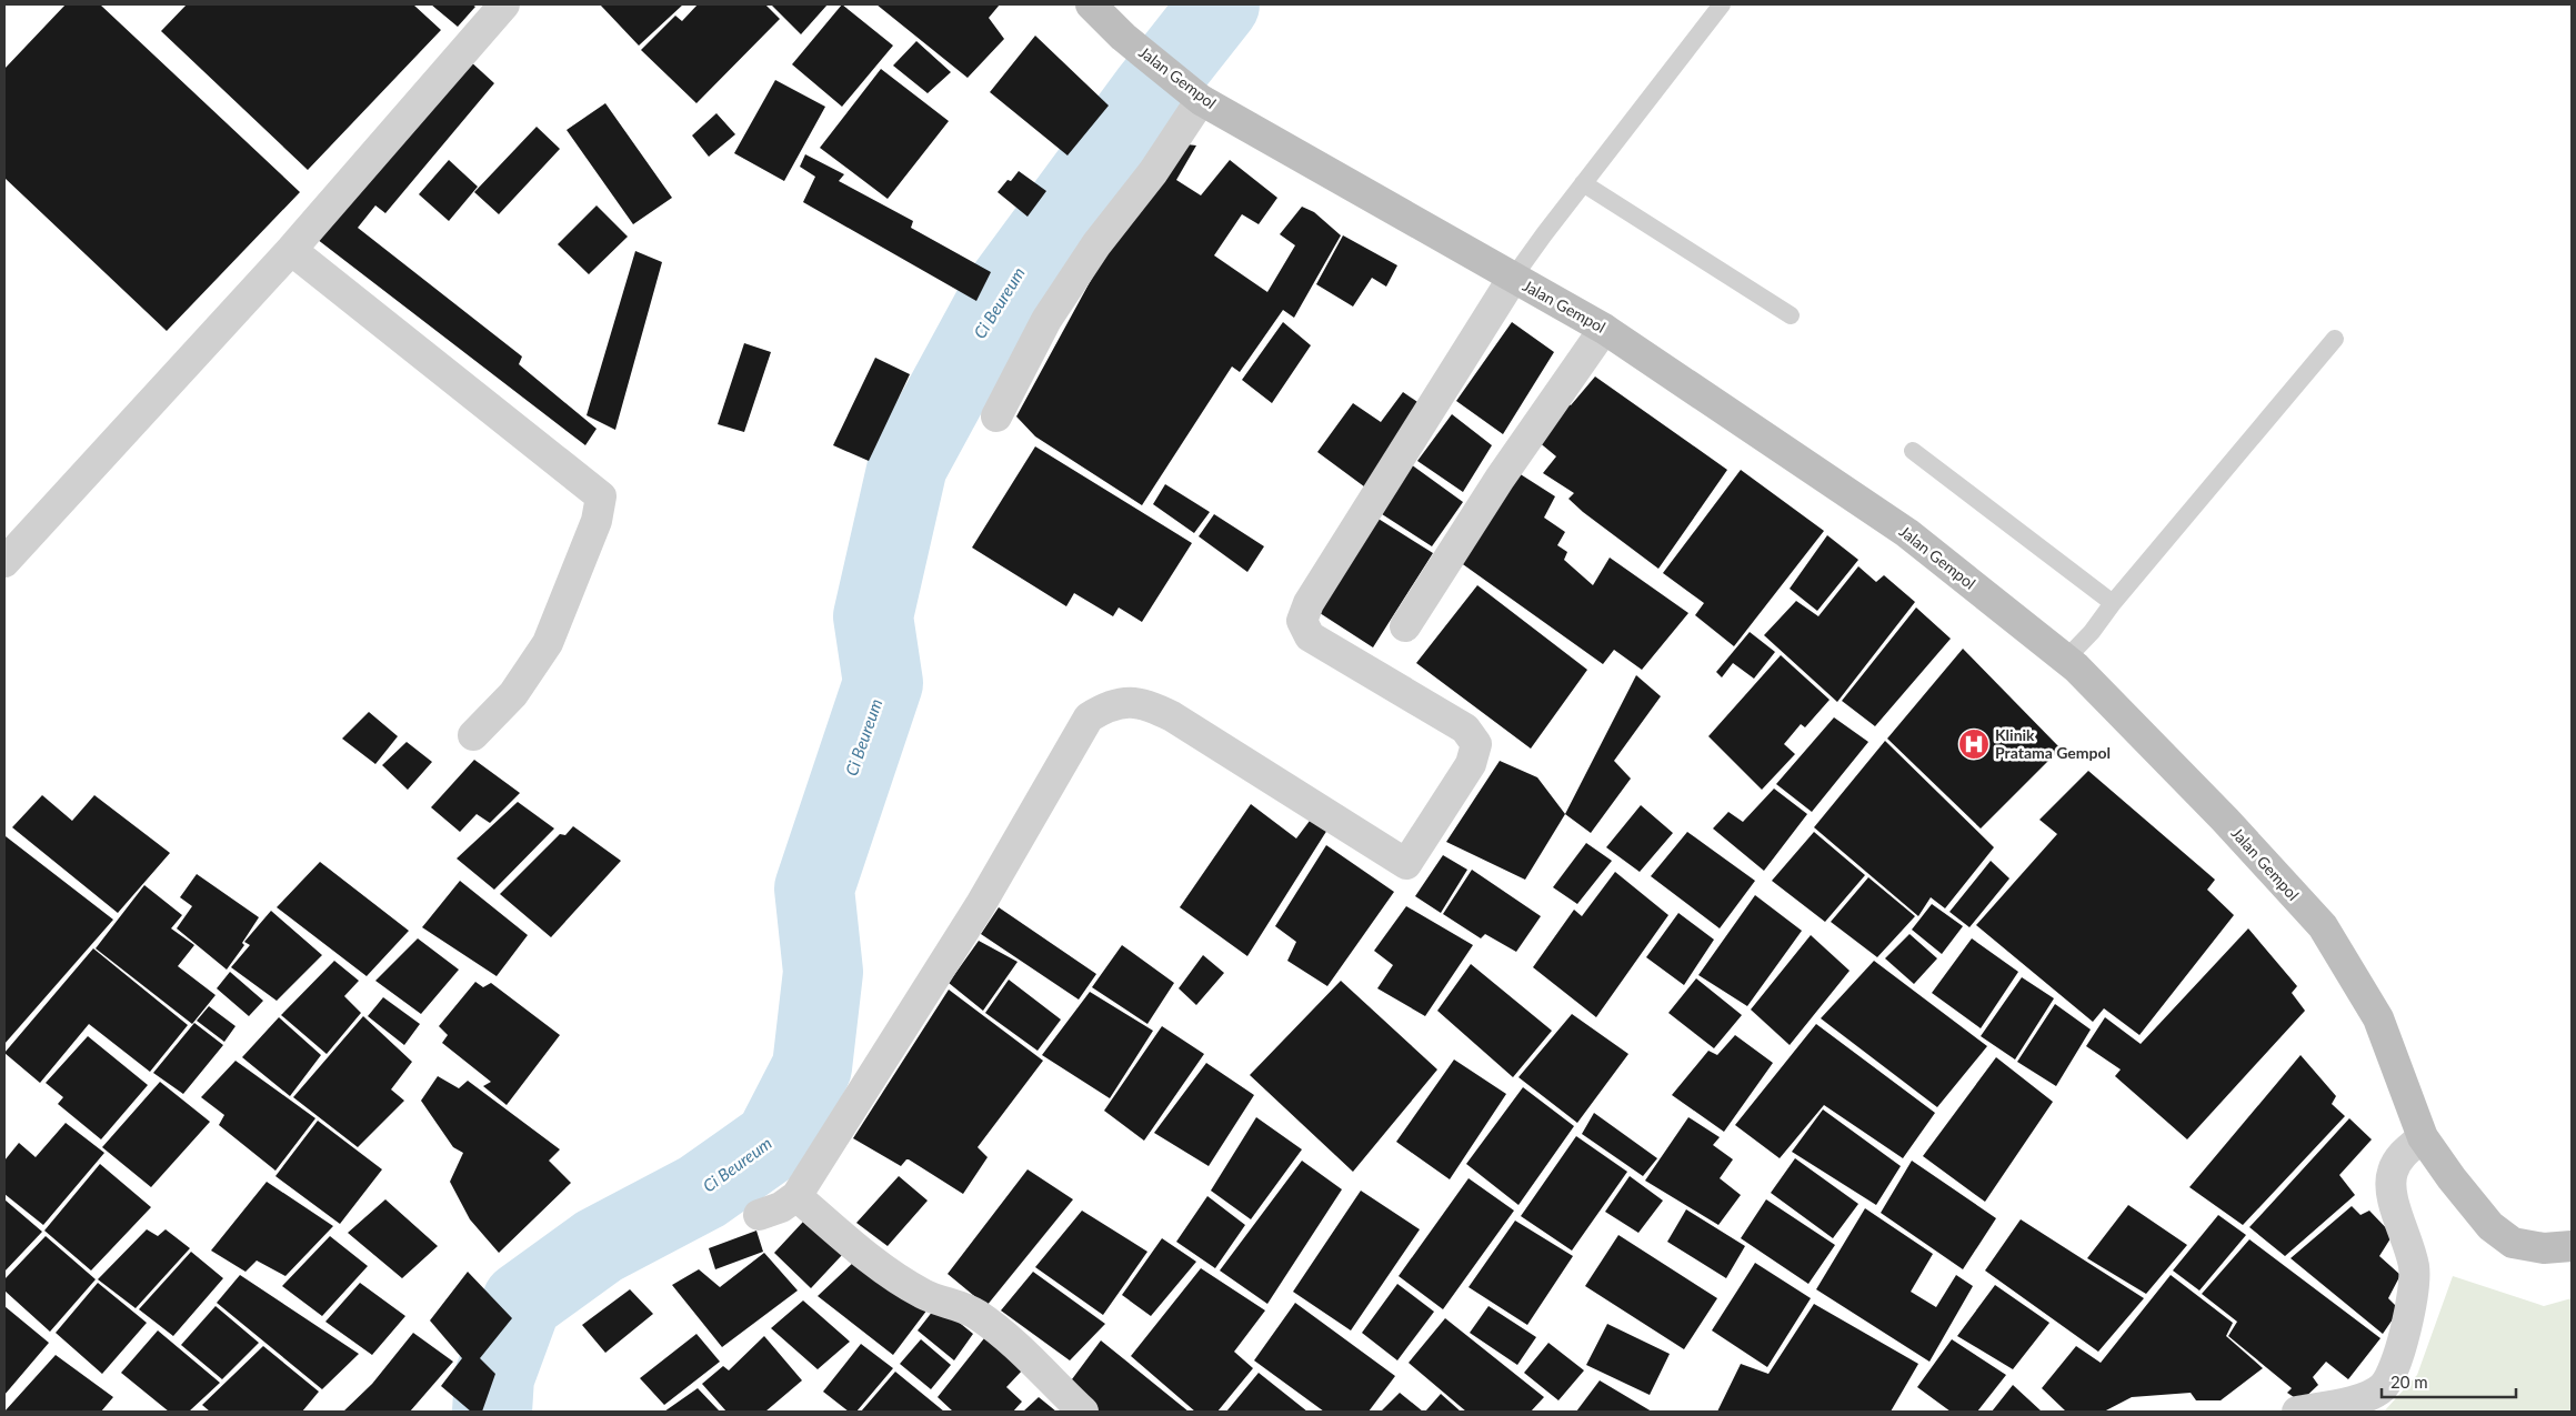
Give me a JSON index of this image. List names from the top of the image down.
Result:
{
  "streets": {
    "street": ["Jalan Gempol"]
  },
  "water": ["Ci Beureum"],
  "places": {
    "hospital": ["Klinik Pratama Gempol"]
  },
  "scale_bar": "20 m"
}
